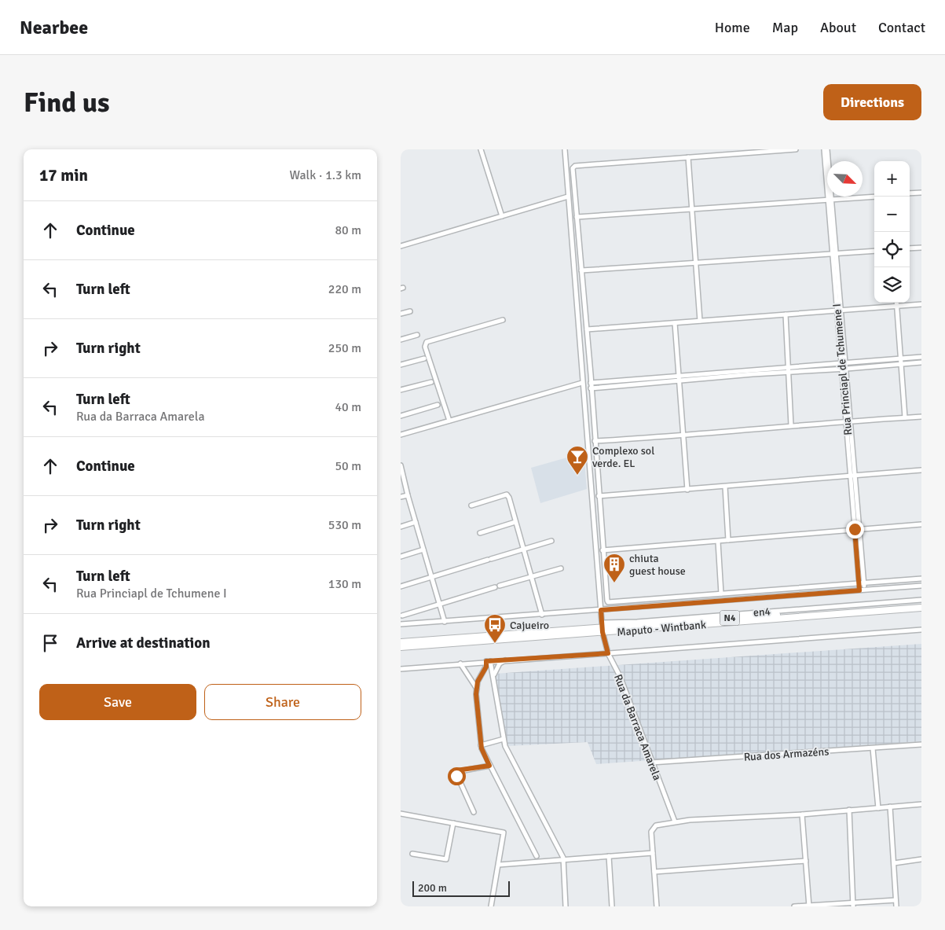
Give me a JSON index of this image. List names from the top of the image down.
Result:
{
  "streets": {
    "highway": ["N4", "Maputo - Wintbank"],
    "street": [
      "Rua Princiapl de Tchumene I",
      "en4",
      "Rua da Barraca Amarela",
      "Rua dos Armazéns"
    ]
  },
  "crossings": [
    ["en4", "Maputo - Wintbank"],
    ["en4", "Rua da Barraca Amarela"],
    ["Maputo - Wintbank", "Rua da Barraca Amarela"],
    ["Rua da Barraca Amarela", "Rua dos Armazéns"]
  ],
  "places": {
    "bar": ["Complexo sol verde. EL"],
    "building": ["chiuta guest house"],
    "bus stop": ["Cajueiro"]
  },
  "scale_bar": "200 m",
  "north": "bottom right",
  "page": {
    "header": "Nearbee",
    "nav": [
      "Home",
      "Map",
      "About",
      "Contact"
    ],
    "buttons": [
      "Directions",
      ["Save", "Share"]
    ],
    "title": "Find us",
    "heading": ["17 min", "Walk · 1.3 km"],
    "map_buttons": ["+", "−"],
    "list": [
      ["Continue", "80 m"],
      ["Turn left", "220 m"],
      ["Turn right", "250 m"],
      ["Turn left", "Rua da Barraca Amarela", "40 m"],
      ["Continue", "50 m"],
      ["Turn right", "530 m"],
      ["Turn left", "Rua Princiapl de Tchumene I", "130 m"],
      "Arrive at destination"
    ],
    "scale": "200 m"
  }
}
